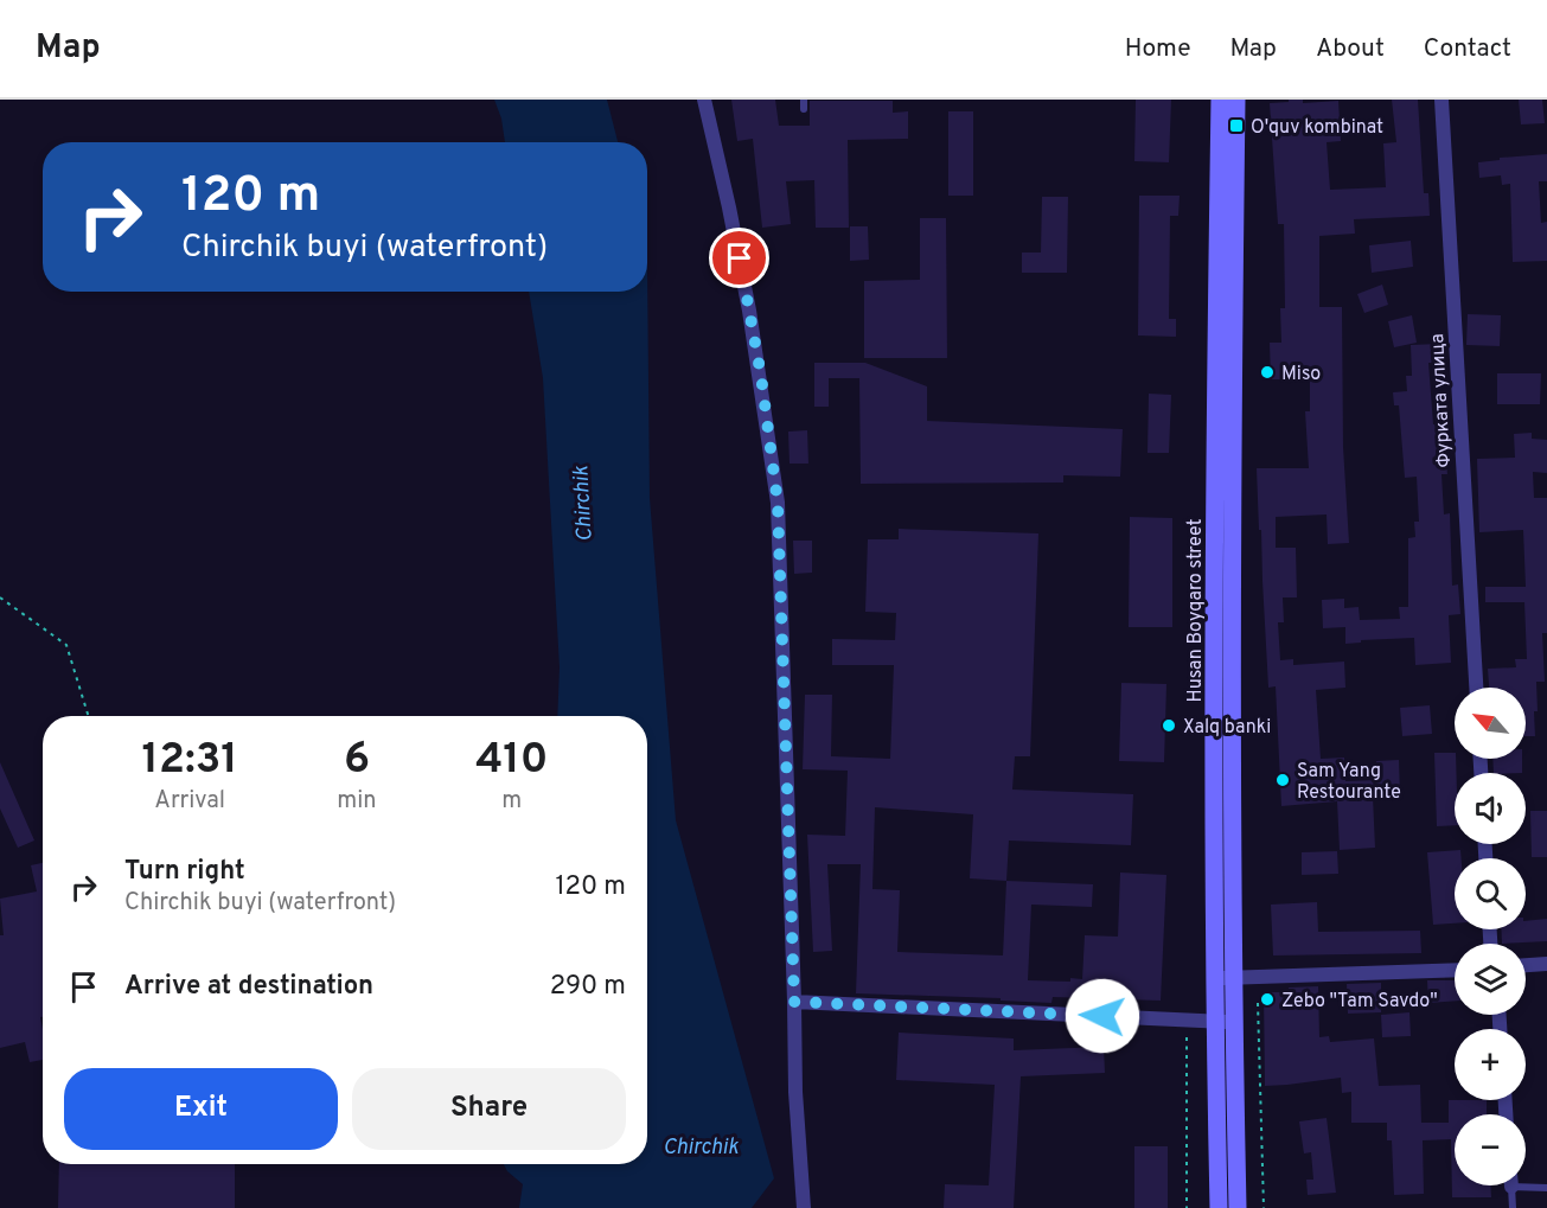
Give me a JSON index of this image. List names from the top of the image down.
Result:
{
  "streets": {
    "main road": ["Husan Boyqaro street"],
    "street": ["Фурката улица"]
  },
  "water": ["Chirchik"],
  "places": {
    "transit": ["O'quv kombinat"],
    "other": [
      "Miso",
      "Xalq banki",
      "Sam Yang Restourante",
      "Zebo \"Tam Savdo\""
    ]
  },
  "north": "top left",
  "page": {
    "header": "Map",
    "nav": [
      "Home",
      "Map",
      "About",
      "Contact"
    ],
    "turn": ["120 m", "Chirchik buyi (waterfront)"],
    "map_buttons": ["+", "−"],
    "eta": [
      "12:31",
      "Arrival",
      "6",
      "min",
      "410",
      "m"
    ],
    "list": [
      {
        "name": "Turn right",
        "note": "Chirchik buyi (waterfront)",
        "value": "120 m"
      },
      {
        "name": "Arrive at destination",
        "value": "290 m"
      }
    ],
    "buttons": ["Exit", "Share"]
  }
}
